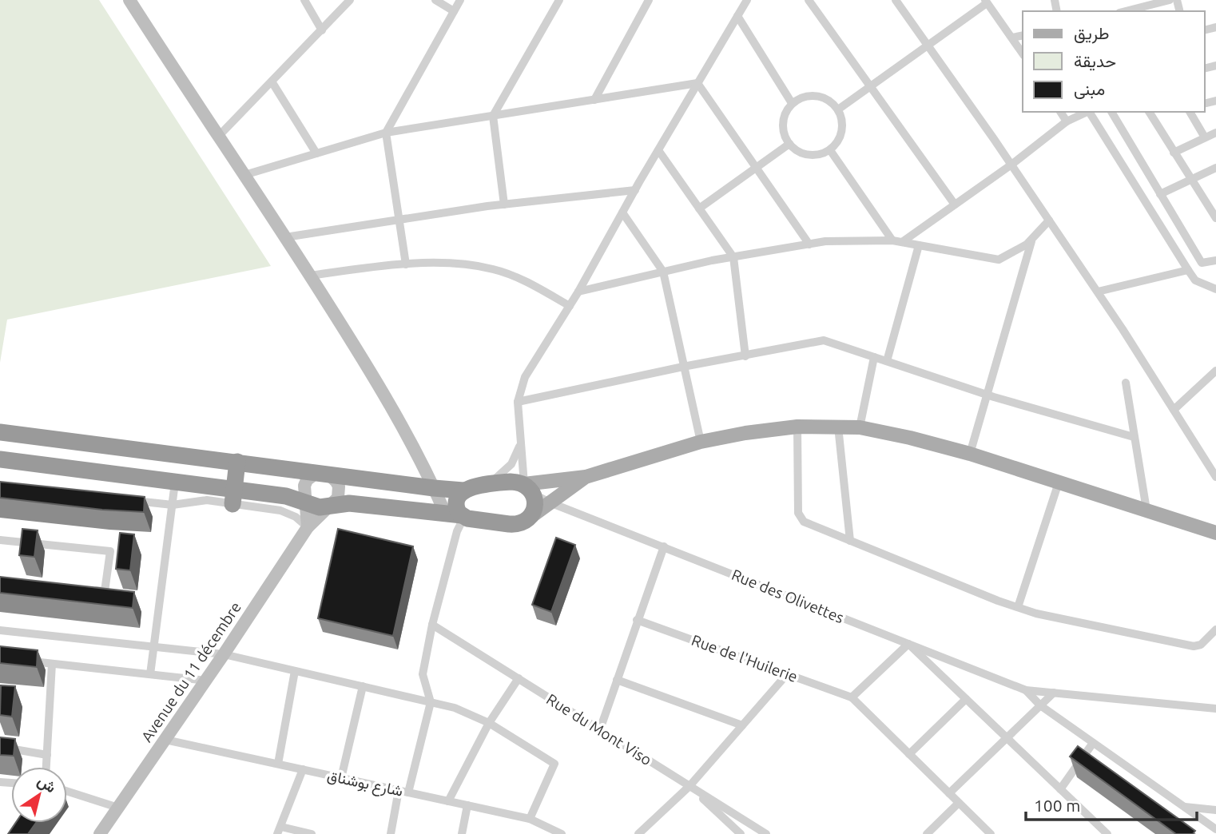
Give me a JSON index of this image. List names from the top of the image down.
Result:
{
  "streets": {
    "street": [
      "Rue des Olivettes",
      "Rue de l'Huilerie",
      "Avenue du 11 décembre",
      "Rue du Mont Viso",
      "شارع بوشناق"
    ]
  },
  "crossings": [
    ["Avenue du 11 décembre", "شارع بوشناق"]
  ],
  "legend": ["طريق", "حديقة", "مبنى"],
  "scale_bar": "100 m",
  "north": "top right"
}
